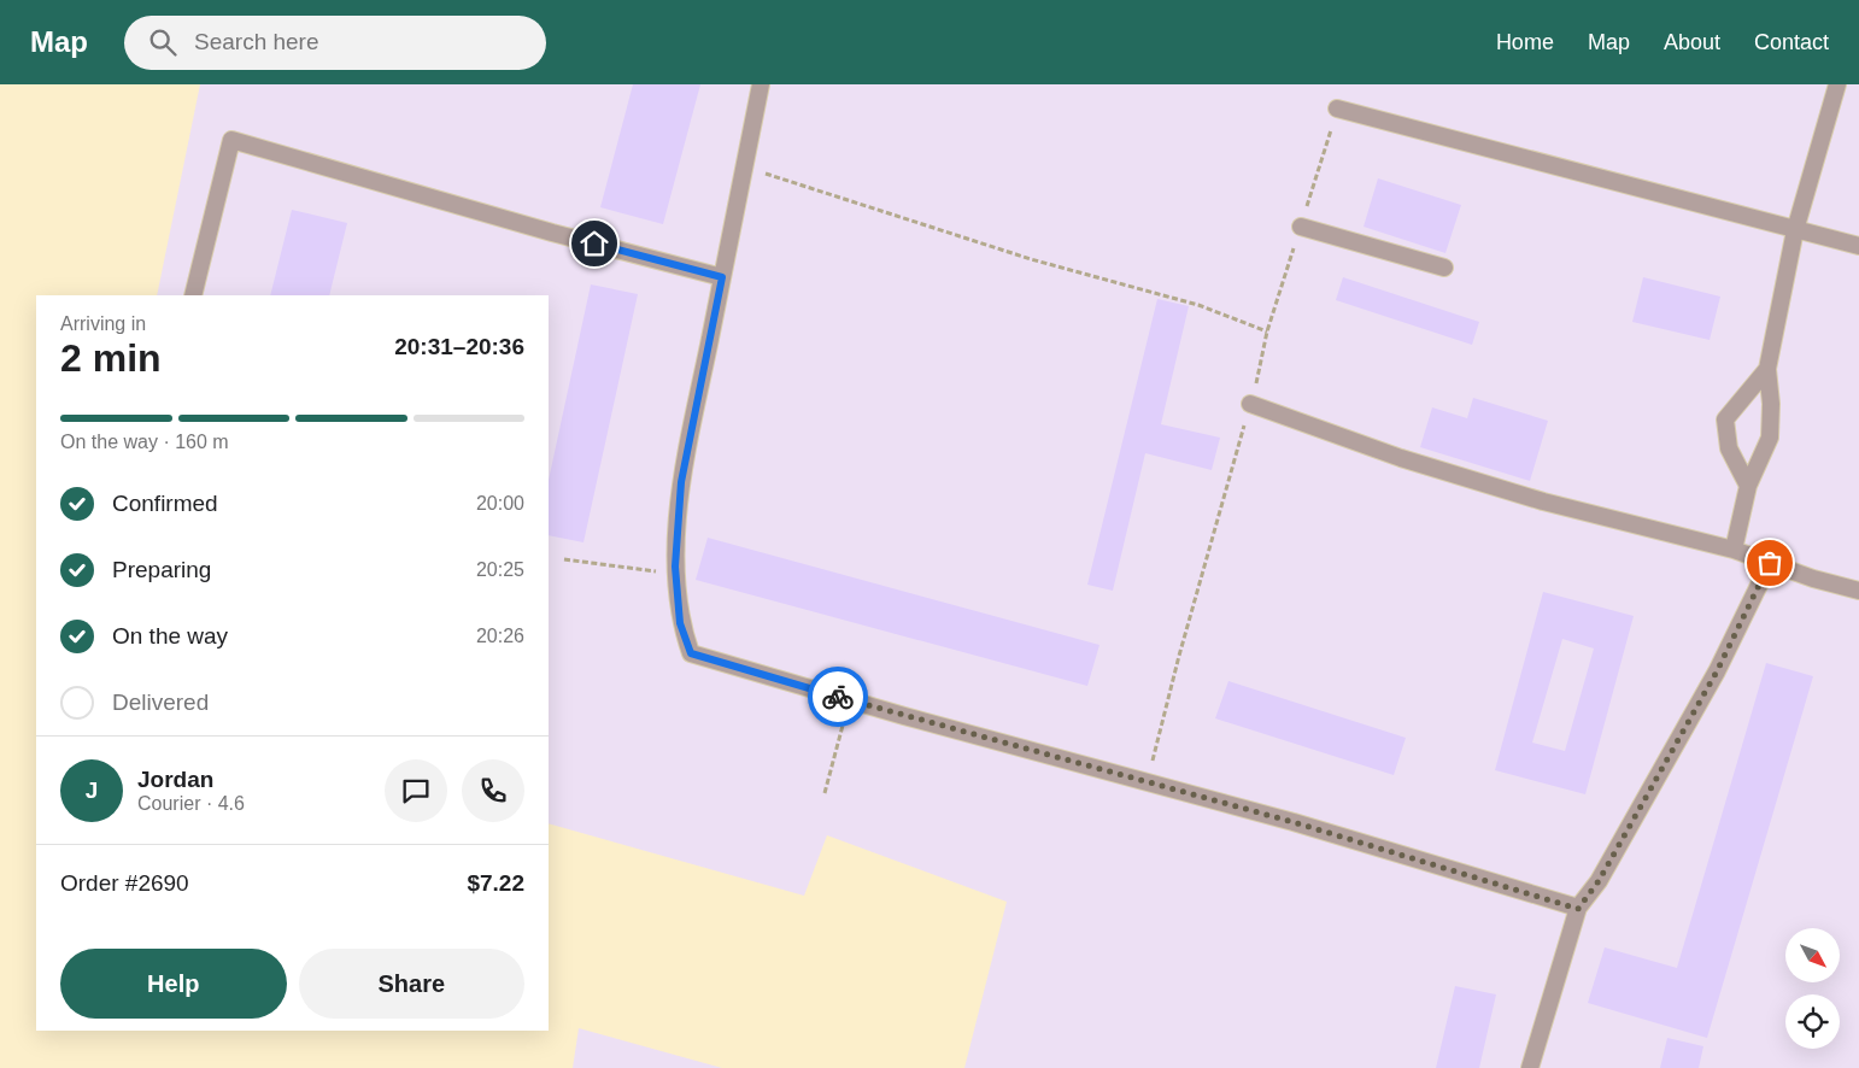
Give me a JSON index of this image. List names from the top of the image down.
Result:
{
  "north": "bottom right",
  "page": {
    "header": "Map",
    "search": "Search here",
    "nav": [
      "Home",
      "Map",
      "About",
      "Contact"
    ],
    "heading": ["2 min", "Arriving in", "20:31–20:36"],
    "panel": [
      "Jordan",
      "Courier · 4.6",
      "Order #2690",
      "$7.22"
    ],
    "bar": "On the way · 160 m",
    "list": [
      ["Confirmed", "20:00"],
      ["Preparing", "20:25"],
      ["On the way", "20:26"],
      "Delivered"
    ],
    "round": "J",
    "buttons": ["Help", "Share"]
  }
}
